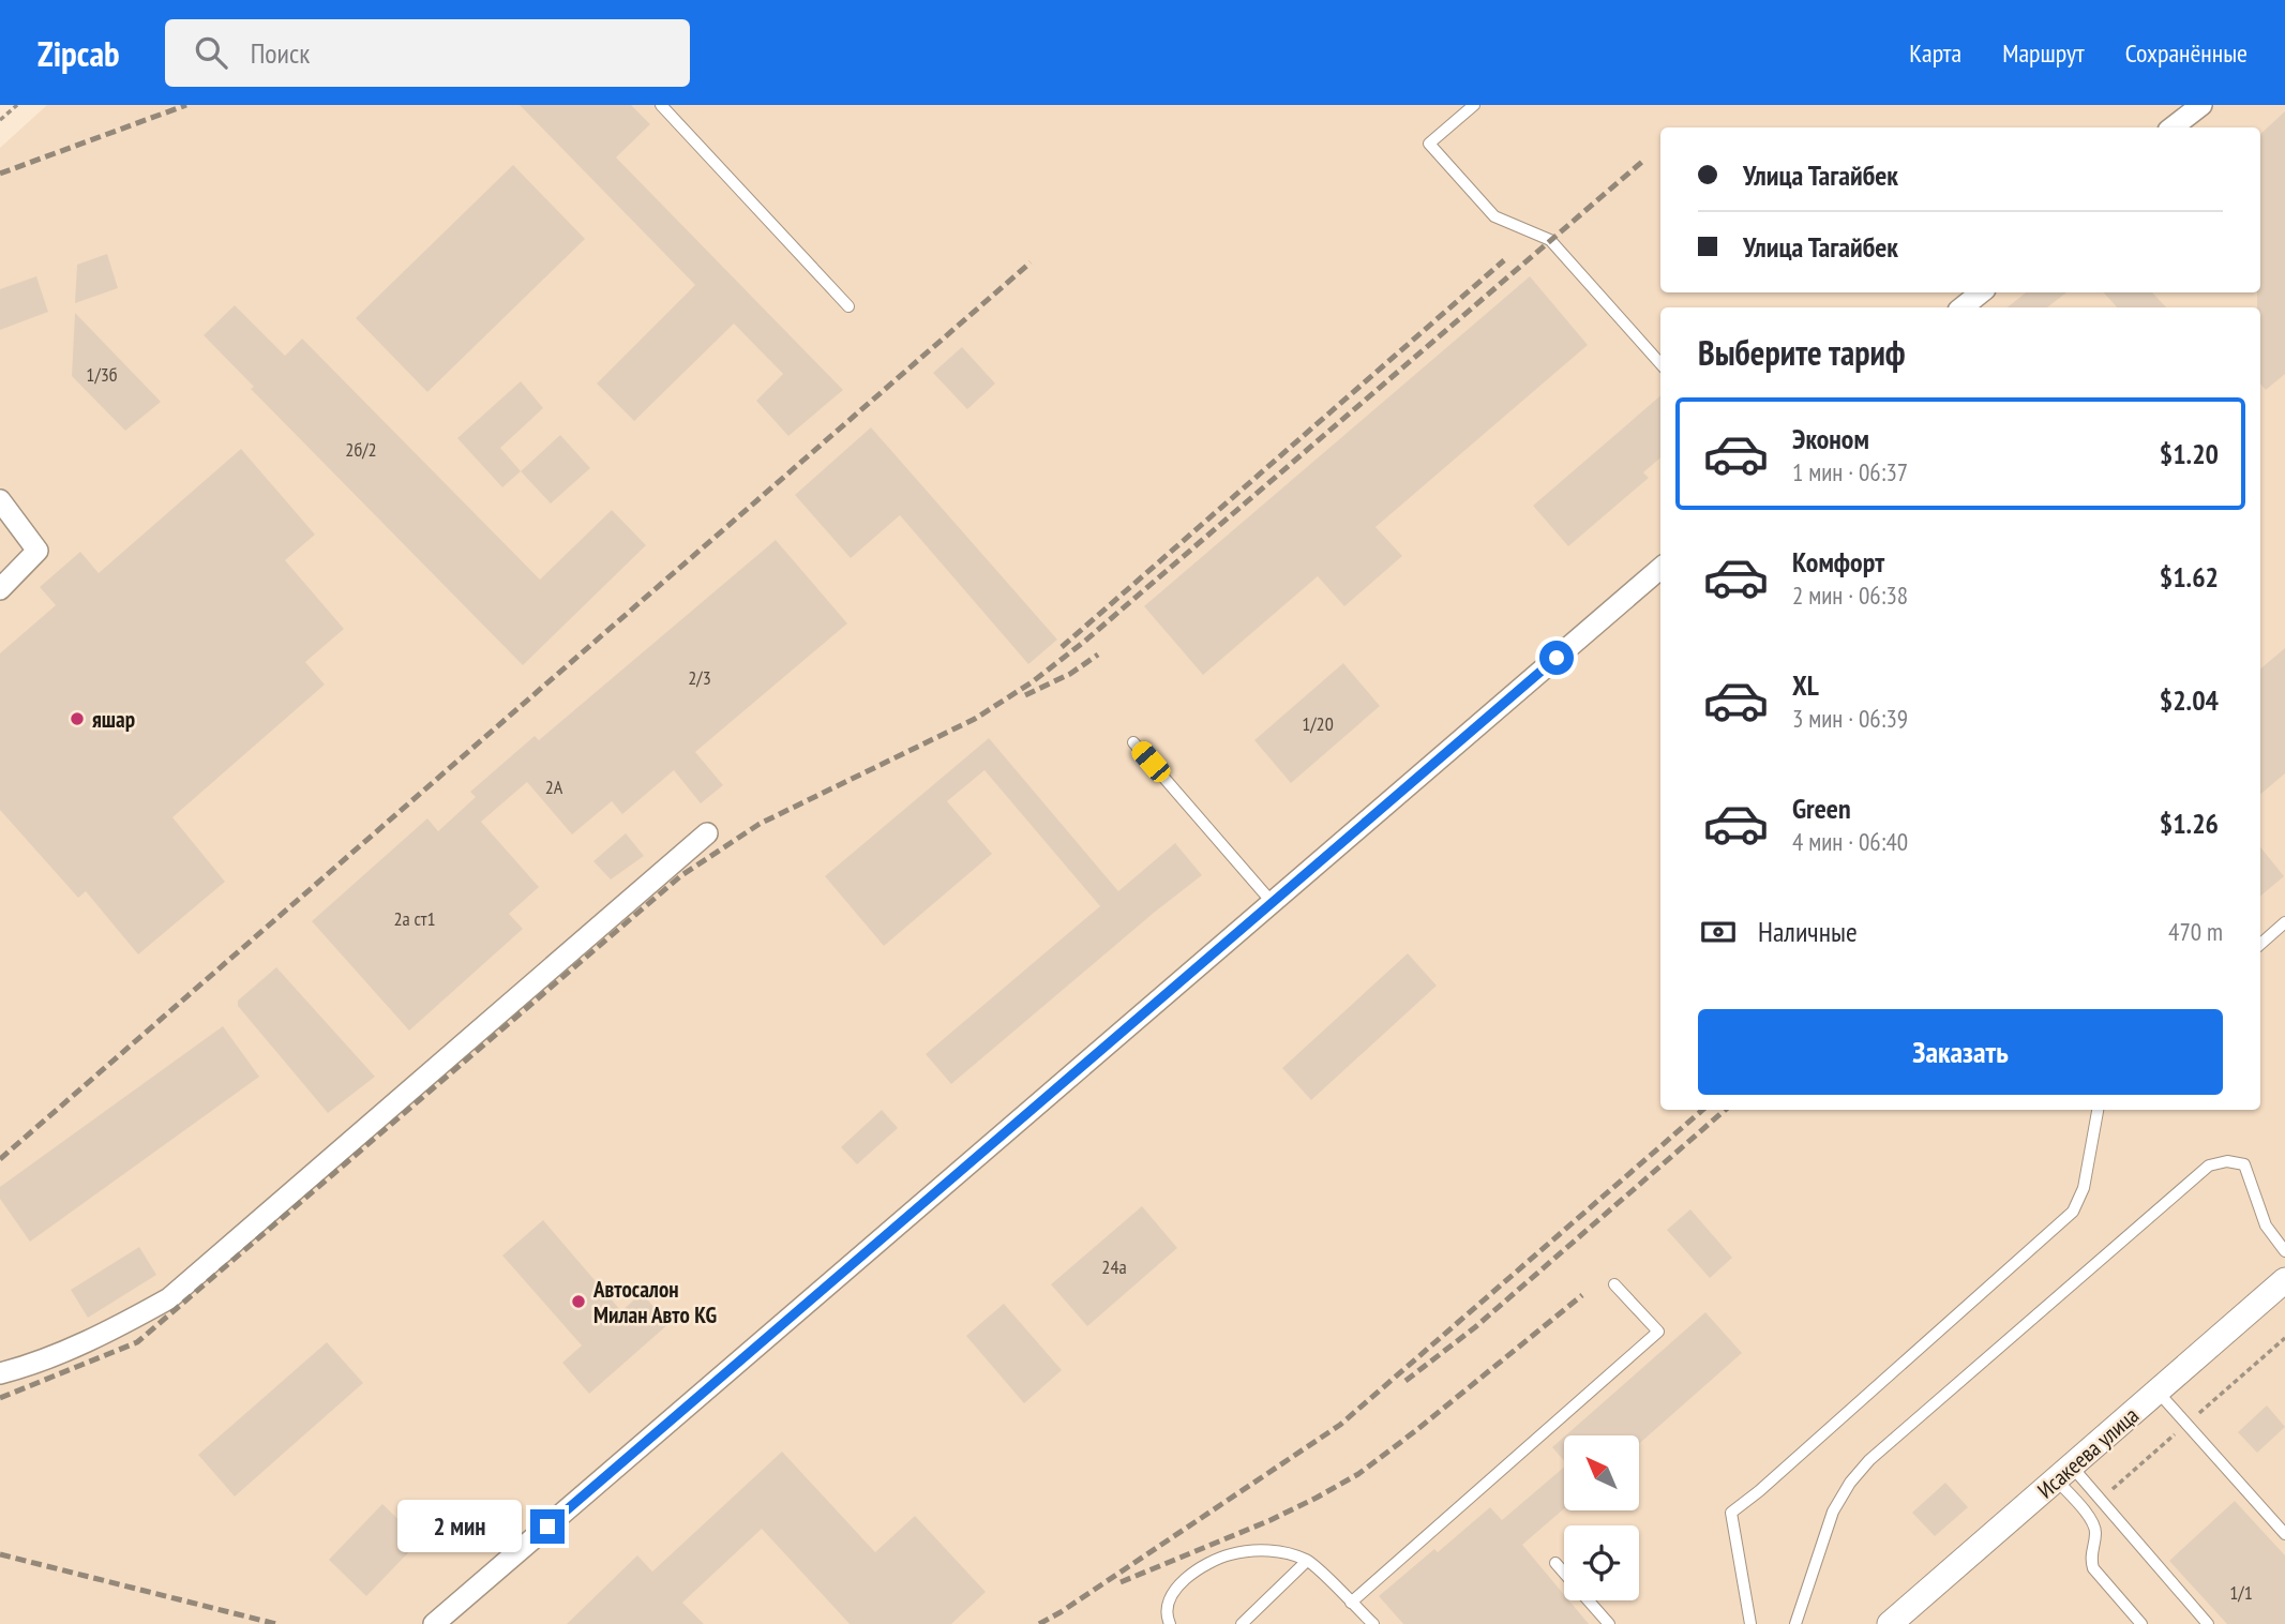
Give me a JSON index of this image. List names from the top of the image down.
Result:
{
  "streets": {
    "street": ["Исакеева улица"]
  },
  "places": ["яшар", "Автосалон Милан Авто KG"],
  "house_numbers": [
    "1/3б",
    "2б/2",
    "2/3",
    "1/20",
    "2А",
    "2а ст1",
    "24а",
    "1/1"
  ],
  "north": "top left",
  "page": {
    "header": "Zipcab",
    "search": "Поиск",
    "nav": ["Карта", "Маршрут", "Сохранённые"],
    "banner": ["Улица Тагайбек", "Улица Тагайбек"],
    "heading": "Выберите тариф",
    "list": [
      {
        "name": "Эконом",
        "note": "1 мин · 06:37",
        "value": "$1.20"
      },
      {
        "name": "Комфорт",
        "note": "2 мин · 06:38",
        "value": "$1.62"
      },
      {
        "name": "XL",
        "note": "3 мин · 06:39",
        "value": "$2.04"
      },
      {
        "name": "Green",
        "note": "4 мин · 06:40",
        "value": "$1.26"
      }
    ],
    "pay": ["Наличные", "470 m"],
    "buttons": "Заказать",
    "bubble": "2 мин"
  }
}
